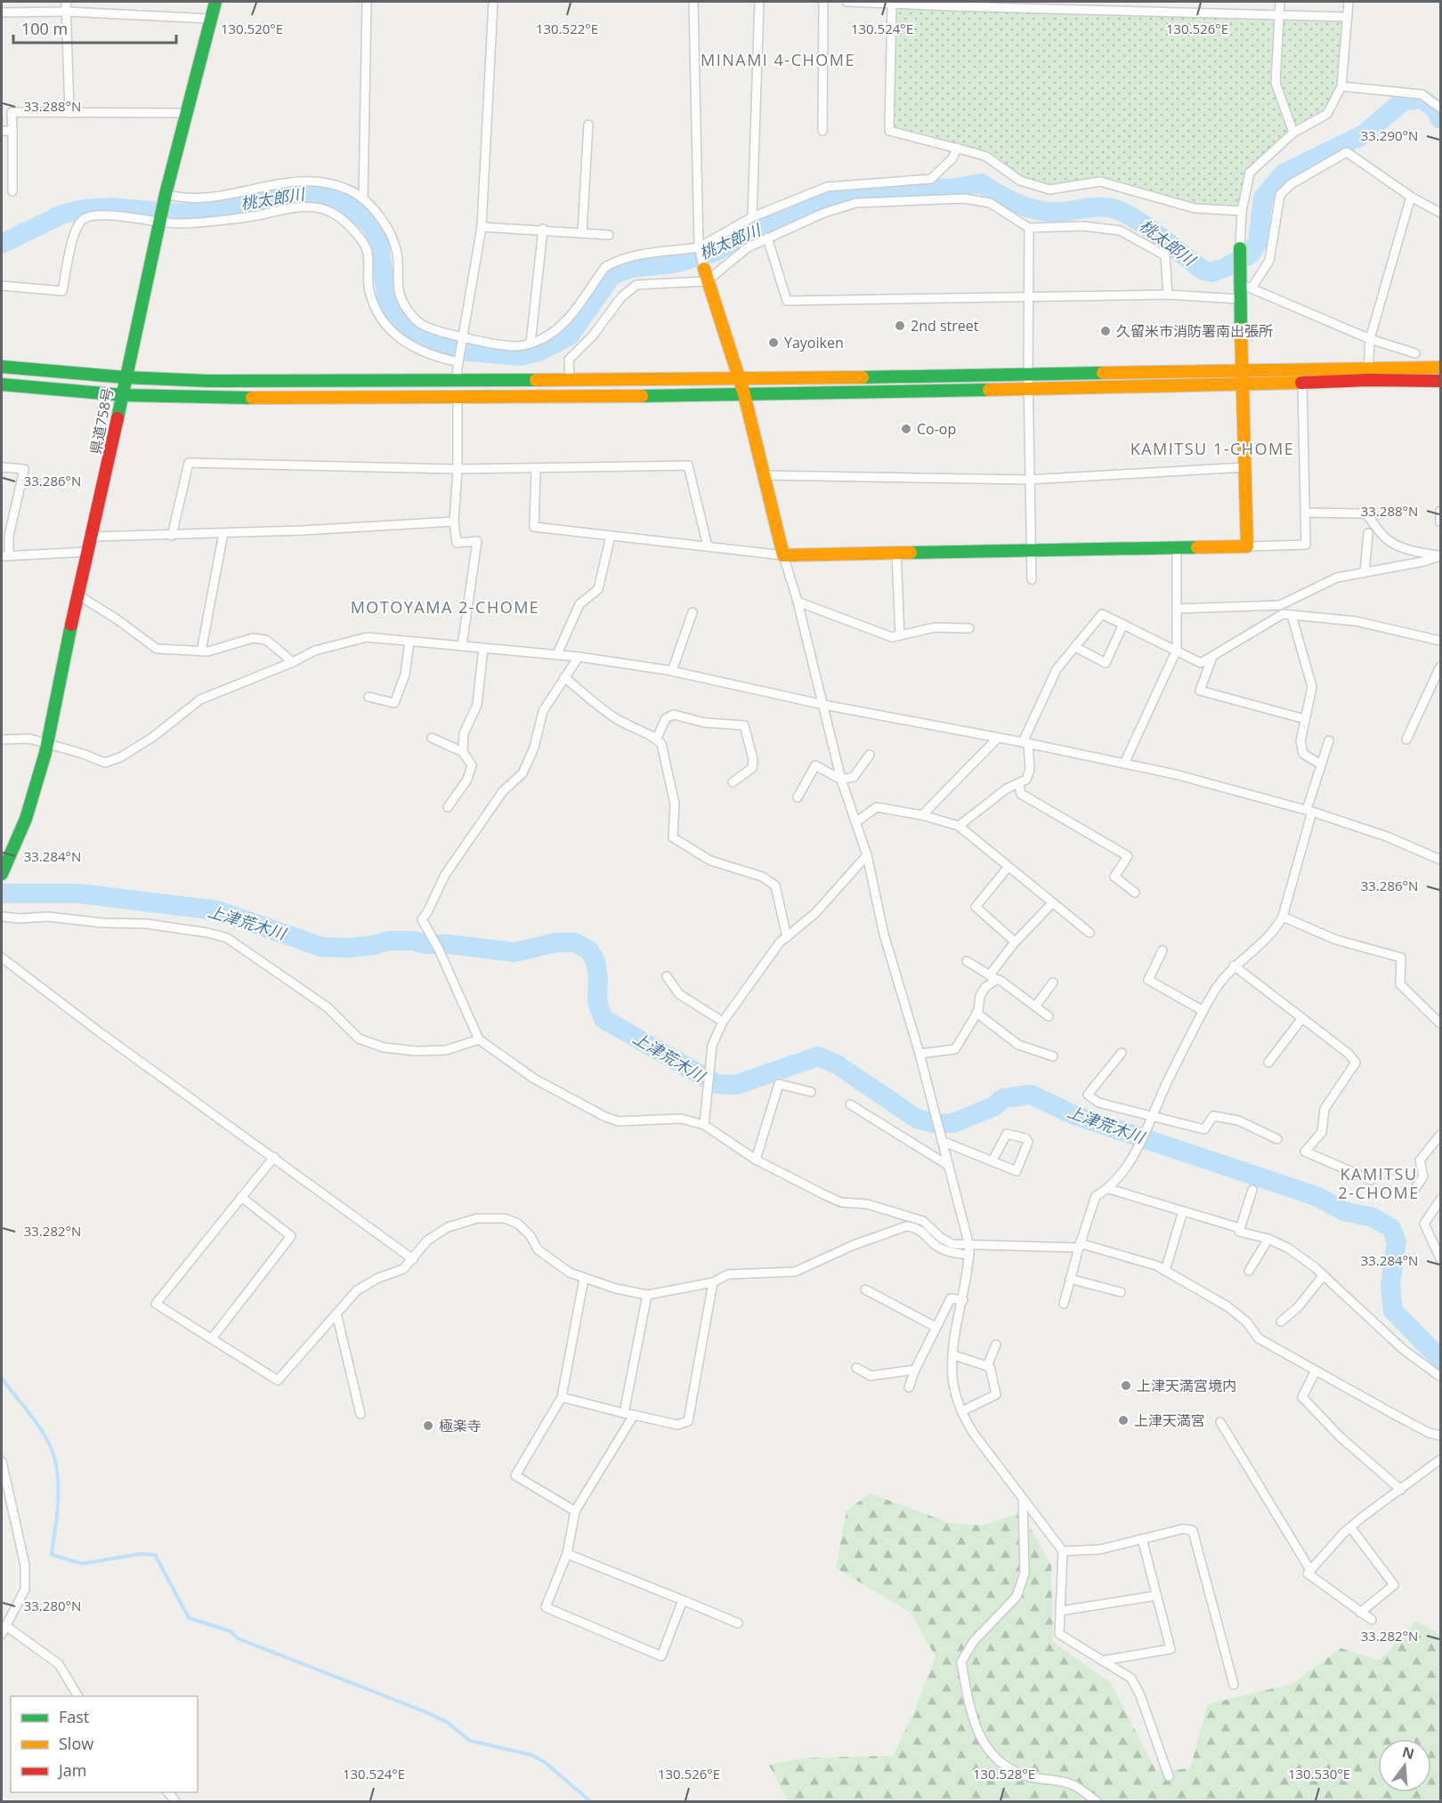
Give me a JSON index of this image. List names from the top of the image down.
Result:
{
  "streets": {
    "street": ["県道758号"]
  },
  "districts": [
    "MINAMI 4-CHOME",
    "KAMITSU 1-CHOME",
    "MOTOYAMA 2-CHOME",
    "KAMITSU 2-CHOME"
  ],
  "water": ["桃太郎川", "上津荒木川"],
  "places": [
    "2nd street",
    "久留米市消防署南出張所",
    "Yayoiken",
    "Co-op",
    "上津天満宮境内",
    "上津天満宮",
    "極楽寺"
  ],
  "legend": ["Fast", "Slow", "Jam"],
  "scale_bar": "100 m",
  "north": "top",
  "coordinates": [
    "130.520°E",
    "130.522°E",
    "130.524°E",
    "130.526°E",
    "33.288°N",
    "33.290°N",
    "33.286°N",
    "33.284°N",
    "33.282°N",
    "33.280°N",
    "130.528°E",
    "130.530°E"
  ]
}
